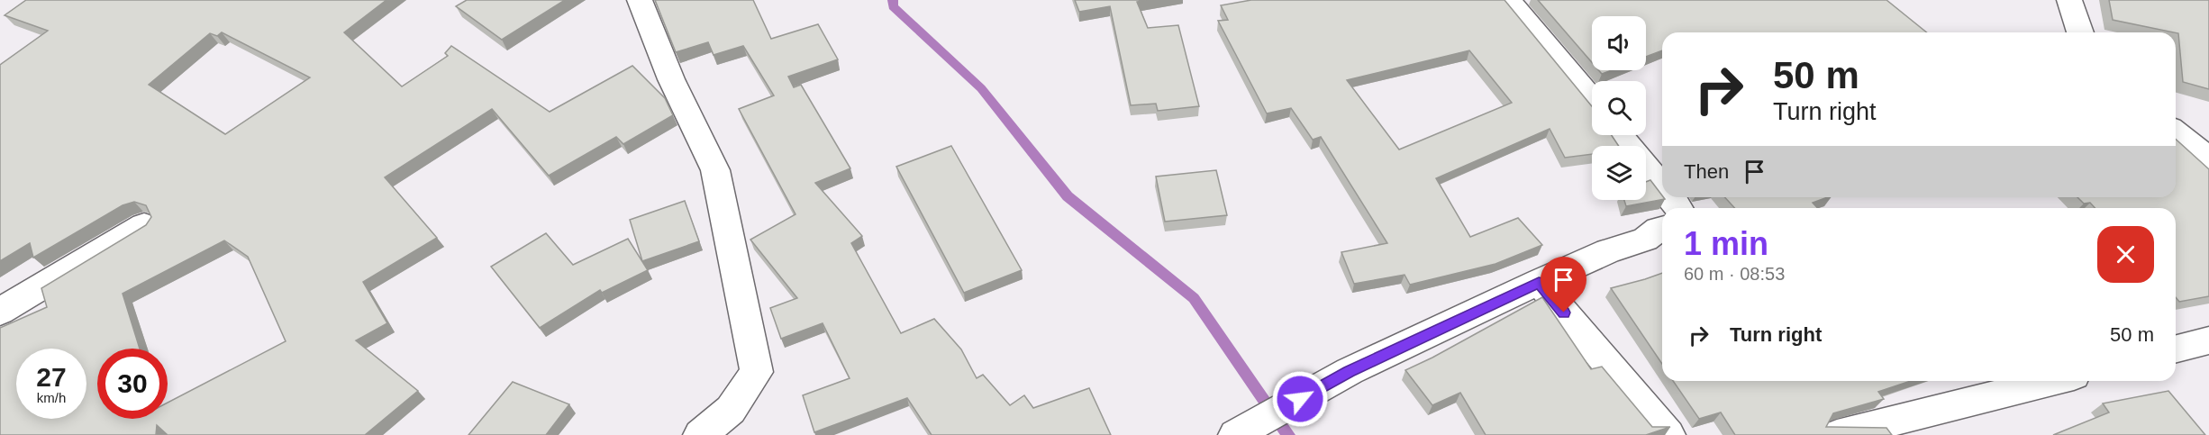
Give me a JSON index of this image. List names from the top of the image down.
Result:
{
  "page": {
    "turn": ["50 m", "Turn right"],
    "then": "Then",
    "heading": ["1 min", "60 m · 08:53"],
    "list": [
      {
        "name": "Turn right",
        "value": "50 m"
      }
    ],
    "speed": "27 km/h",
    "limit": "30"
  }
}
